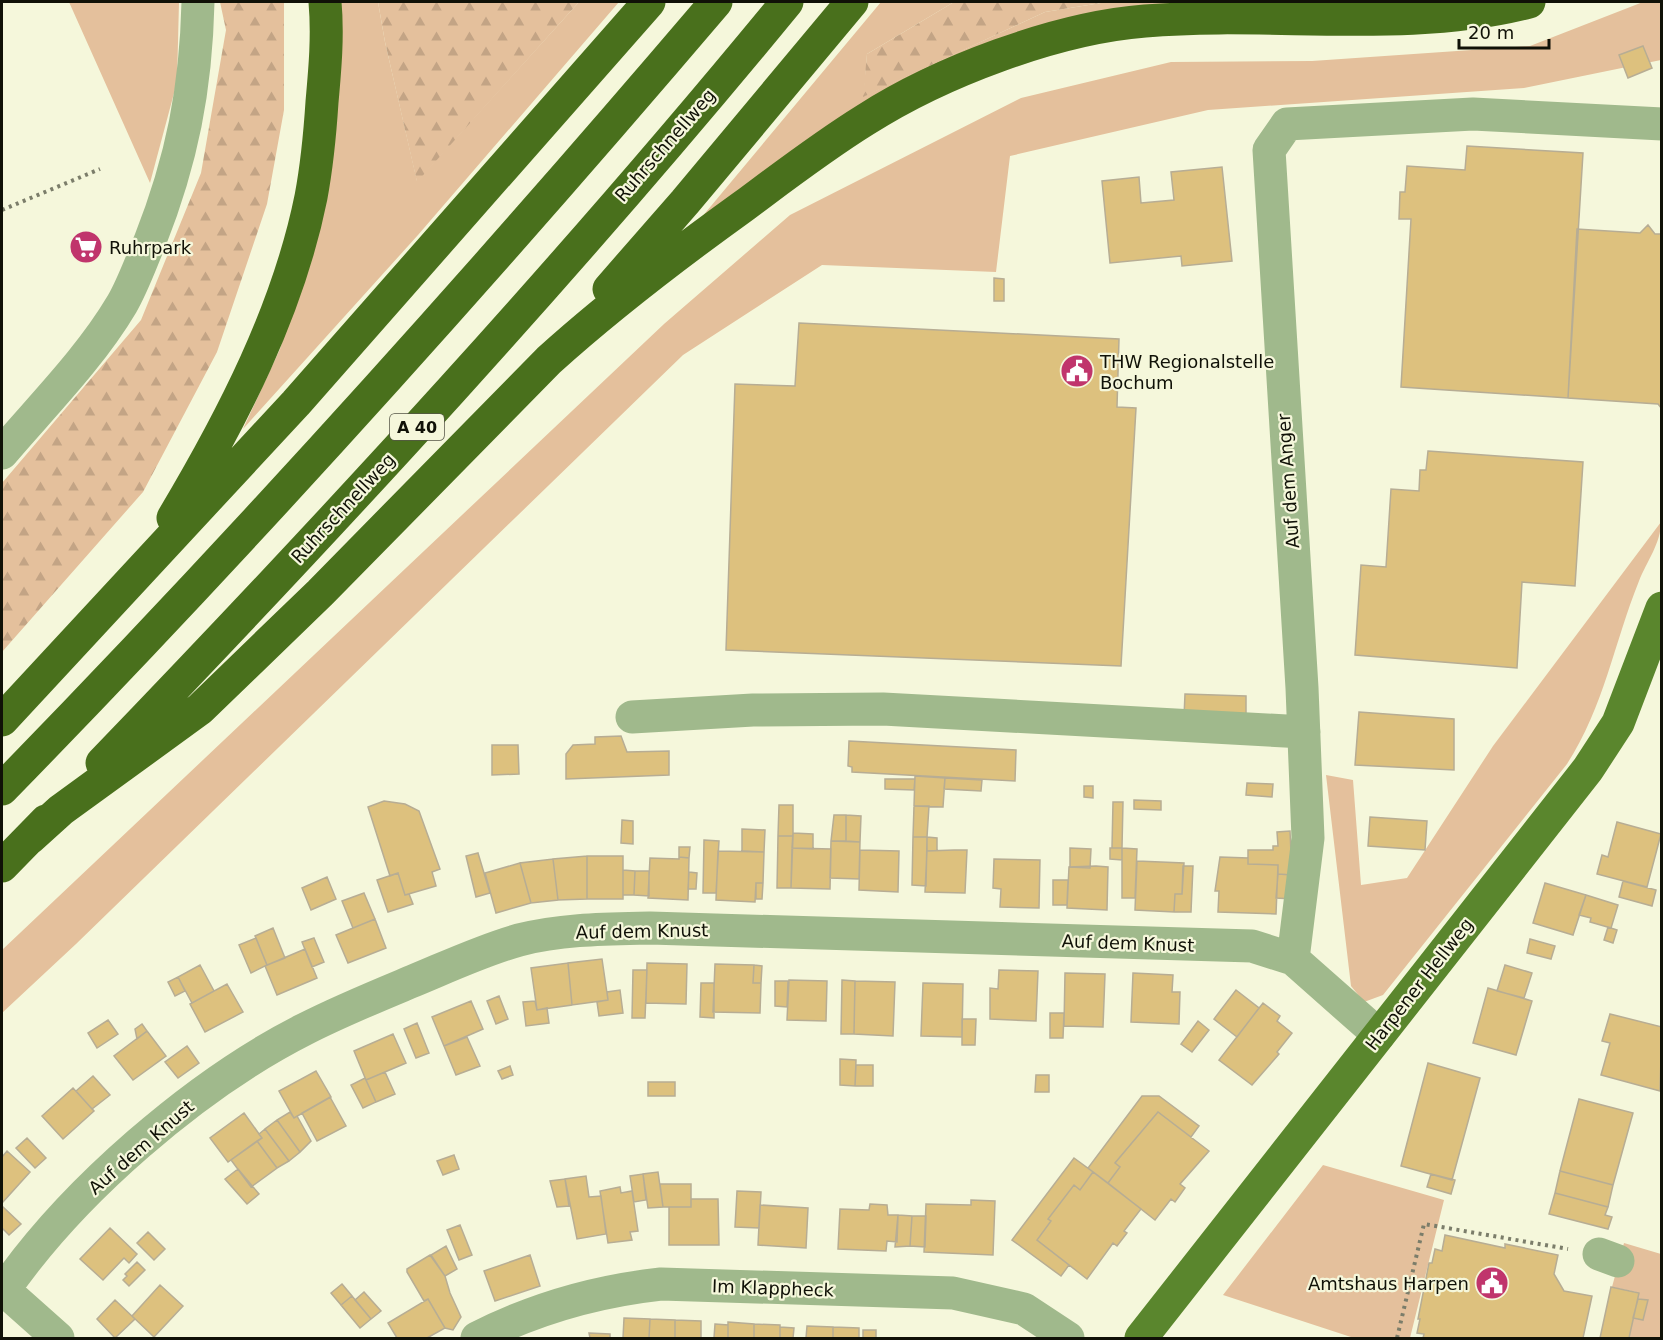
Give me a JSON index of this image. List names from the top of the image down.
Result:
{
  "streets": {
    "highway": ["Ruhrschnellweg", "A 40"],
    "main road": ["Harpener Hellweg"],
    "street": ["Auf dem Anger", "Auf dem Knust", "Im Klappheck"]
  },
  "crossings": [
    ["Auf dem Anger", "Auf dem Knust"]
  ],
  "places": {
    "supermarket": ["Ruhrpark"],
    "public building": ["THW Regionalstelle Bochum", "Amtshaus Harpen"]
  },
  "scale_bar": "20 m"
}
